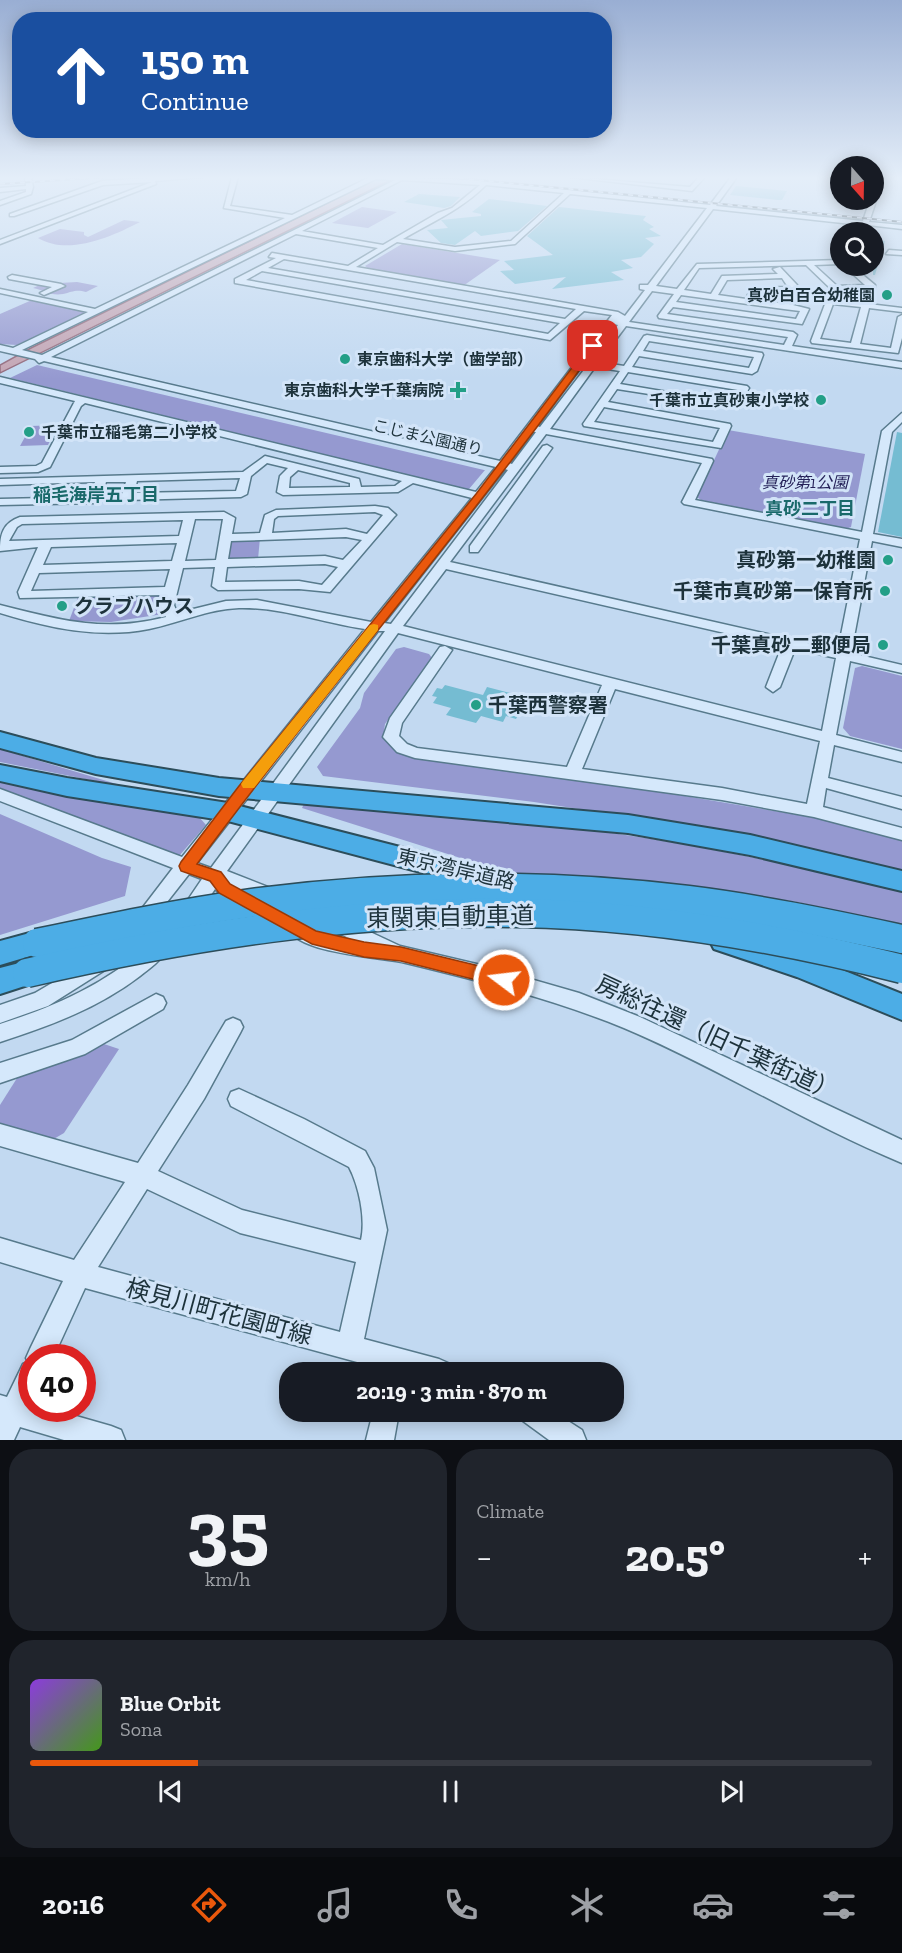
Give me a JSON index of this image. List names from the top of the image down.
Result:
{
  "streets": {
    "highway": ["東京湾岸道路", "東関東自動車道"],
    "street": ["こじま公園通り", "房総往還（旧千葉街道）", "検見川町花園町線"]
  },
  "districts": ["稲毛海岸五丁目", "真砂二丁目"],
  "parks": ["真砂第1公園"],
  "places": {
    "other": [
      "真砂白百合幼稚園",
      "東京歯科大学（歯学部）",
      "千葉市立真砂東小学校",
      "千葉市立稲毛第二小学校",
      "真砂第一幼稚園",
      "千葉市真砂第一保育所",
      "クラブハウス",
      "千葉真砂二郵便局",
      "千葉西警察署"
    ],
    "health": ["東京歯科大学千葉病院"]
  },
  "north": "bottom",
  "page": {
    "turn": ["150 m", "Continue"],
    "limit": "40",
    "trip": "20:19 · 3 min · 870 m",
    "tile": [
      ["35", "km/h"],
      "Climate"
    ],
    "heat": ["−", "20.5°", "+"],
    "song": ["Blue Orbit", "Sona"],
    "tabs": "20:16"
  }
}
